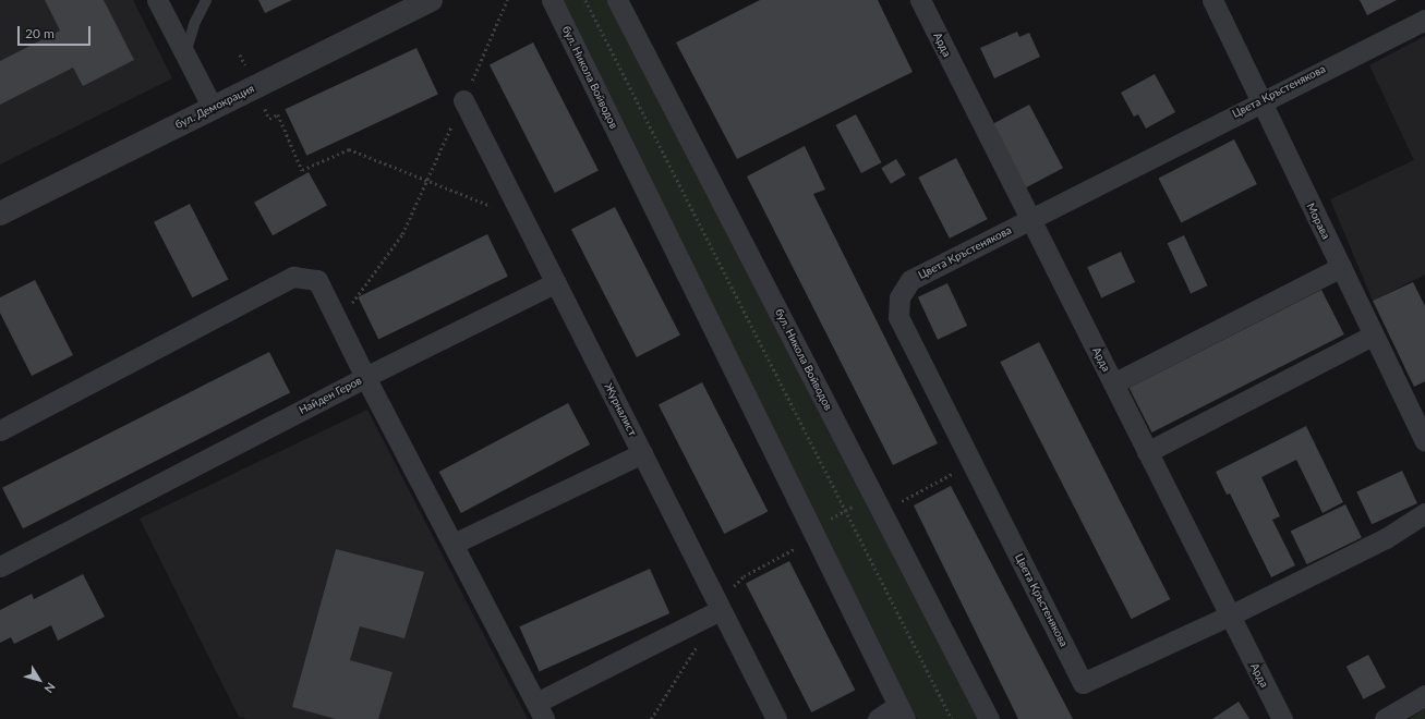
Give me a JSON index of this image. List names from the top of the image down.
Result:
{
  "streets": {
    "street": [
      "Арда",
      "бул. Никола Войводов",
      "Цвета Кръстенякова",
      "бул. Демокрация",
      "Морава",
      "Найден Геров",
      "Журналист"
    ]
  },
  "crossings": [
    ["Арда", "Цвета Кръстенякова"],
    ["Цвета Кръстенякова", "Морава"]
  ],
  "scale_bar": "20 m",
  "north": "bottom right"
}
